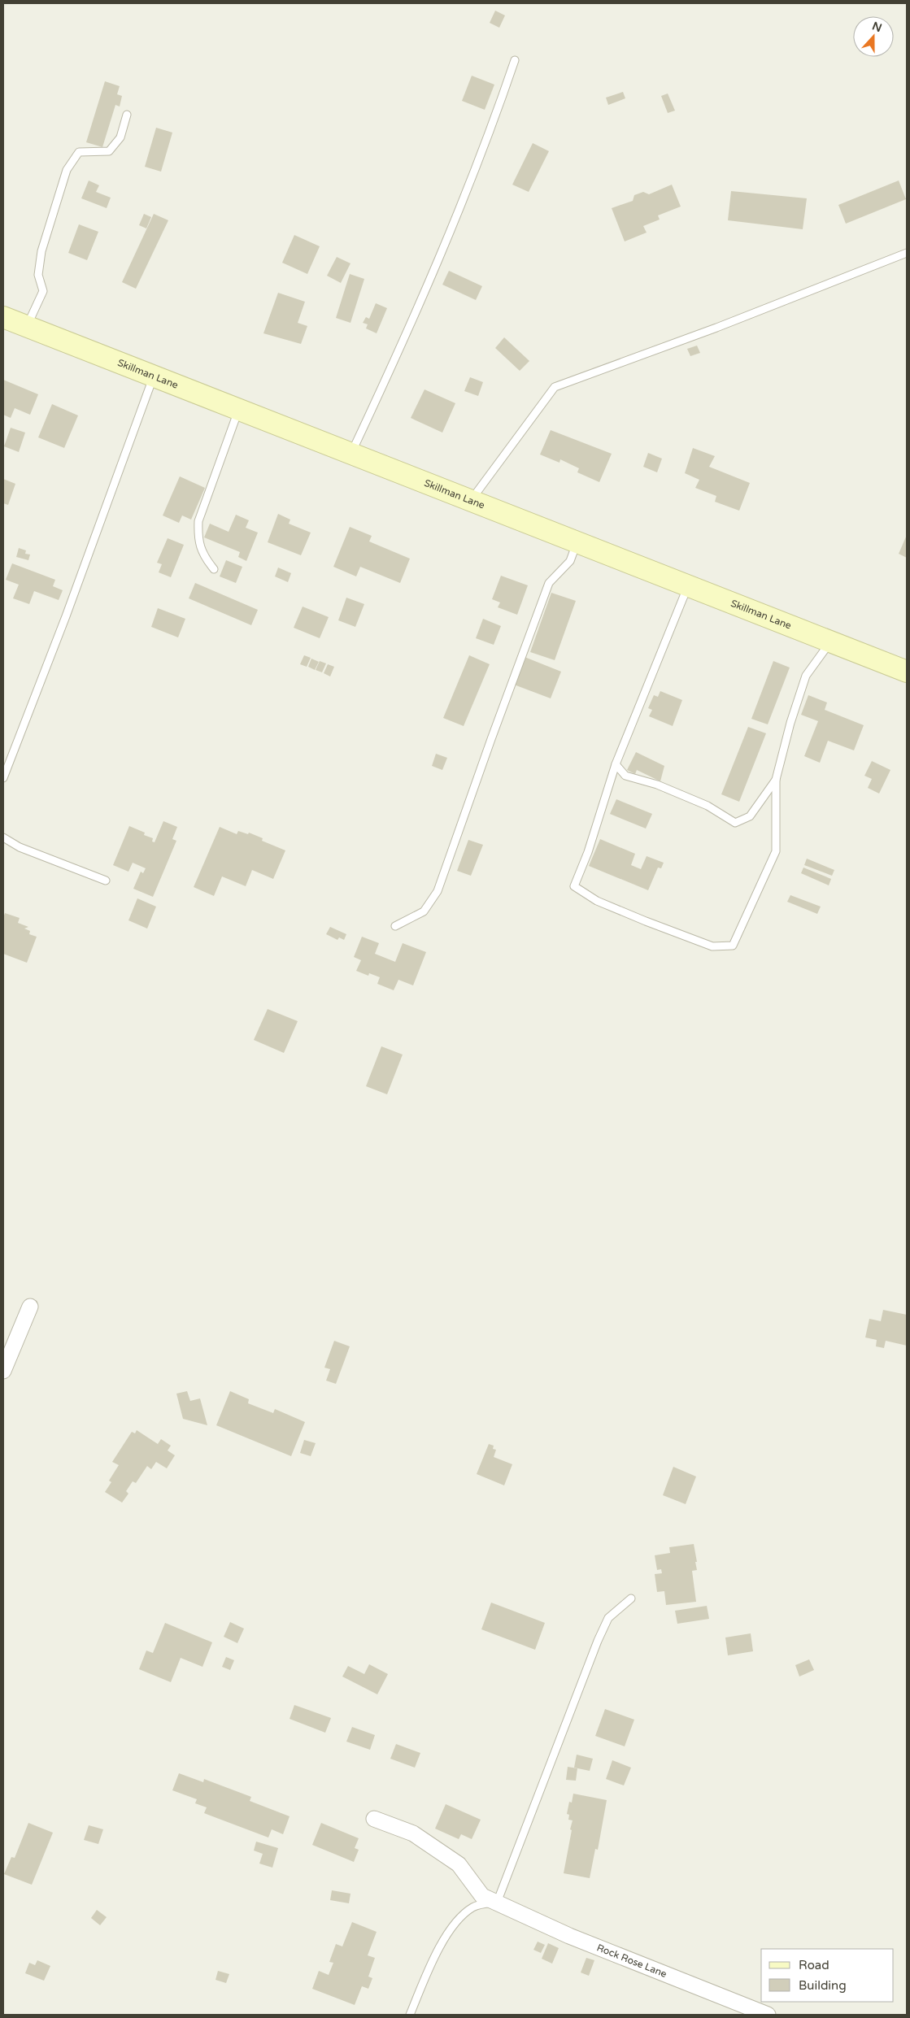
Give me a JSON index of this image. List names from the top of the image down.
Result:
{
  "streets": {
    "street": ["Skillman Lane", "Rock Rose Lane"]
  },
  "legend": ["Road", "Building"],
  "north": "top"
}
